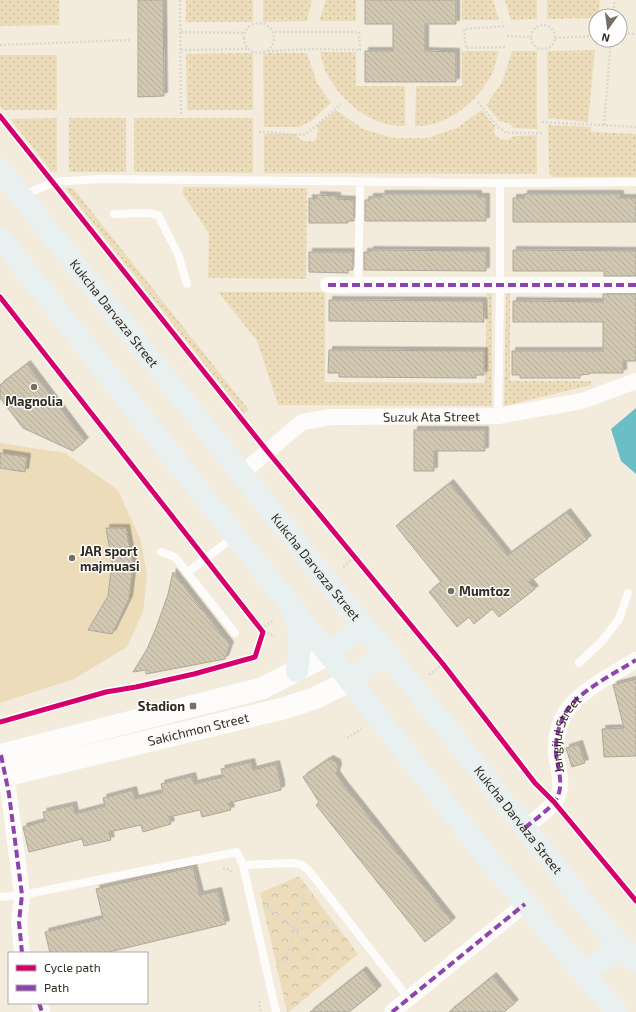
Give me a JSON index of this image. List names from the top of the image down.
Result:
{
  "streets": {
    "main road": ["Kukcha Darvaza Street", "Sakichmon Street"],
    "street": ["Suzuk Ata Street", "Jangijul Street"]
  },
  "crossings": [
    ["Kukcha Darvaza Street", "Suzuk Ata Street"],
    ["Kukcha Darvaza Street", "Sakichmon Street"],
    ["Kukcha Darvaza Street", "Jangijul Street"]
  ],
  "places": {
    "other": ["Magnolia", "JAR sport majmuasi", "Mumtoz"],
    "transit": ["Stadion"]
  },
  "legend": ["Cycle path", "Path"],
  "north": "bottom"
}
